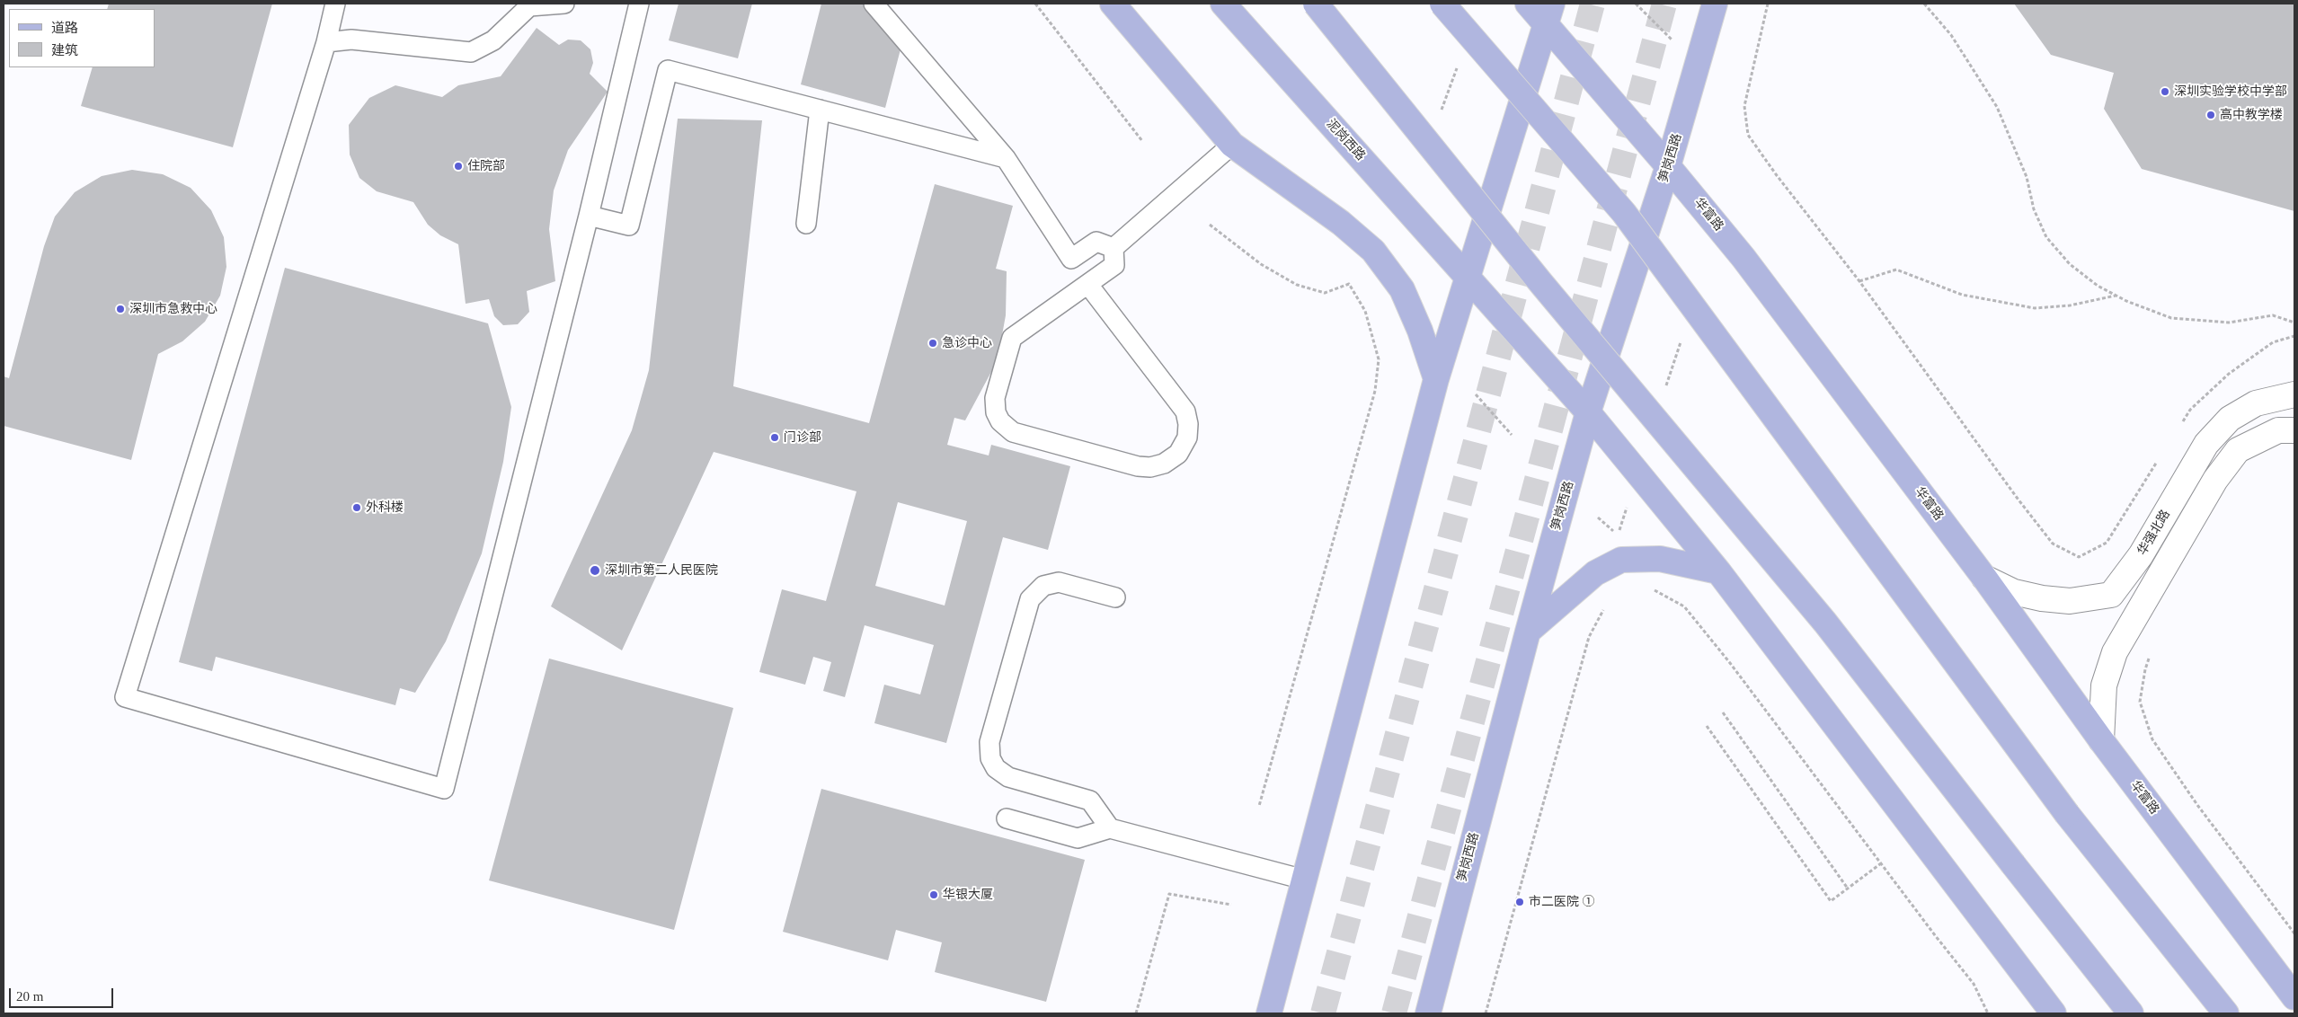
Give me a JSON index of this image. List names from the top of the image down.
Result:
{
  "streets": {
    "main road": [
      "泥岗西路",
      "笋岗西路",
      "华富路",
      "华强北路"
    ]
  },
  "crossings": [
    ["笋岗西路", "华富路"],
    ["华富路", "华强北路"]
  ],
  "places": [
    "深圳实验学校中学部",
    "高中教学楼",
    "住院部",
    "深圳市急救中心",
    "急诊中心",
    "门诊部",
    "外科楼",
    "深圳市第二人民医院",
    "华银大厦",
    "市二医院 ①"
  ],
  "legend": ["道路", "建筑"],
  "scale_bar": "20 m"
}
